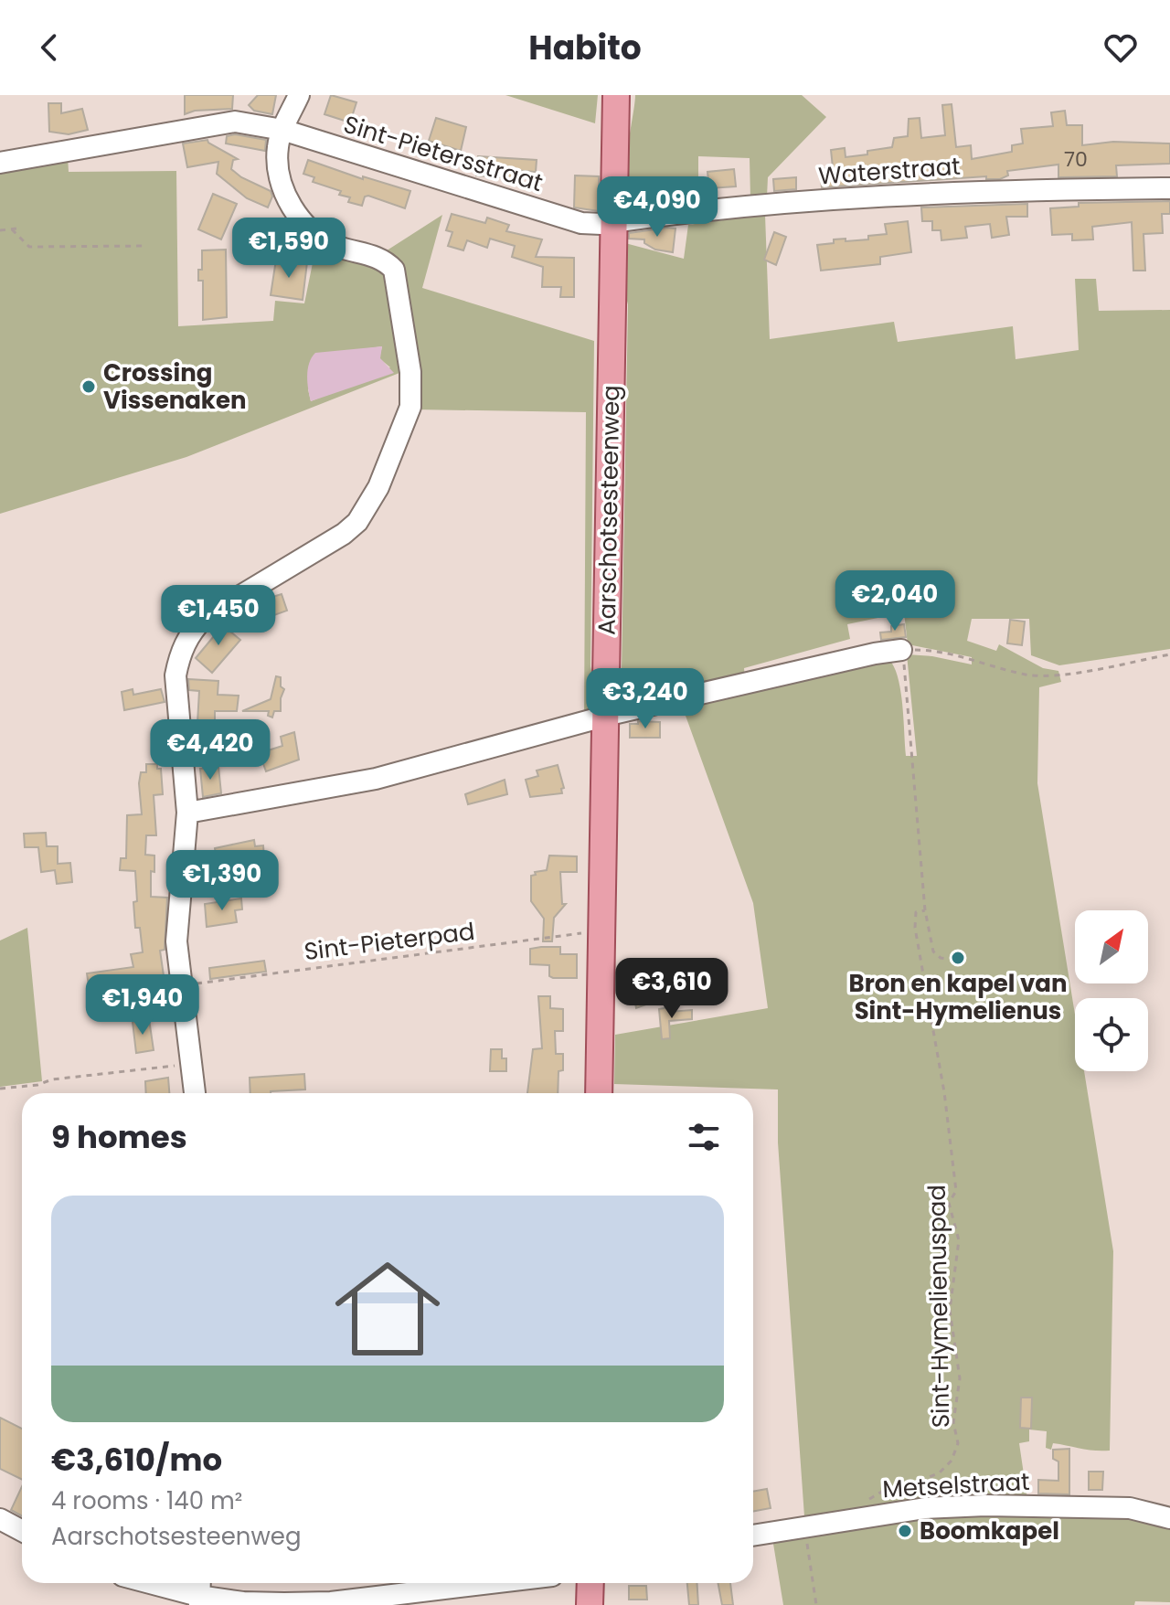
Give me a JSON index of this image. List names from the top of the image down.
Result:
{
  "streets": {
    "main road": ["Aarschotsesteenweg"],
    "street": ["Sint-Pietersstraat", "Waterstraat", "Metselstraat"],
    "path": ["Sint-Pieterpad", "Sint-Hymelienuspad"]
  },
  "crossings": [
    ["Sint-Pietersstraat", "Waterstraat"],
    ["Sint-Pietersstraat", "Aarschotsesteenweg"],
    ["Waterstraat", "Aarschotsesteenweg"],
    ["Aarschotsesteenweg", "Sint-Pieterpad"],
    ["Sint-Hymelienuspad", "Metselstraat"]
  ],
  "places": ["Crossing Vissenaken", "Bron en kapel van Sint-Hymelienus", "Boomkapel"],
  "house_numbers": ["70"],
  "north": "top right",
  "page": {
    "header": "Habito",
    "price": [
      "€4,090",
      "€1,590",
      "€2,040",
      "€1,450",
      "€3,240",
      "€4,420",
      "€1,390",
      "€3,610",
      "€1,940"
    ],
    "heading": "9 homes",
    "list": [
      {
        "name": "€3,610/mo",
        "note": "4 rooms · 140 m² · Aarschotsesteenweg"
      }
    ]
  }
}
